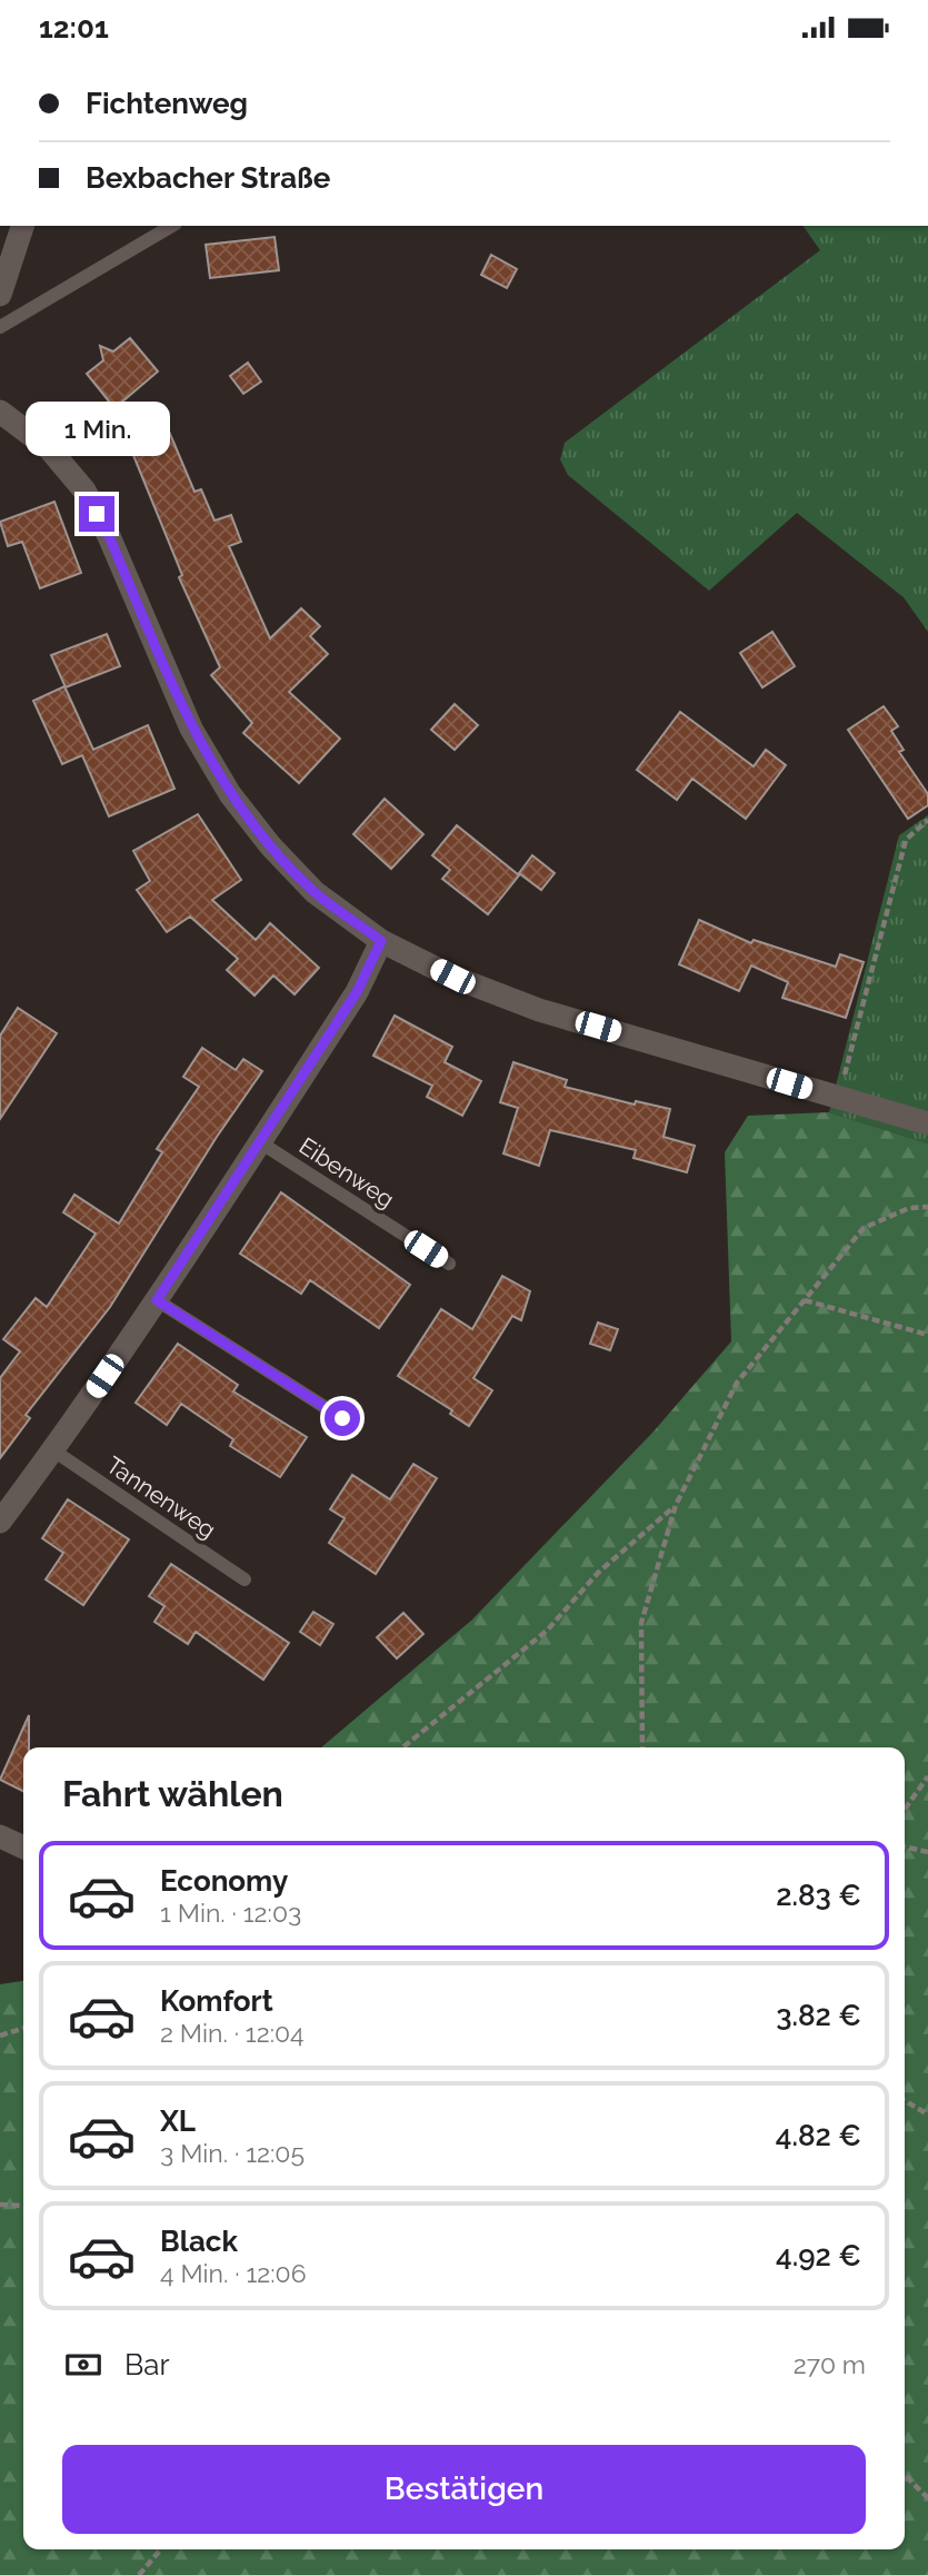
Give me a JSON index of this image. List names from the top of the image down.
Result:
{
  "streets": {
    "lane": ["Eibenweg", "Tannenweg"]
  },
  "page": {
    "status": "12:01",
    "banner": ["Fichtenweg", "Bexbacher Straße"],
    "bubble": "1 Min.",
    "heading": "Fahrt wählen",
    "list": [
      {
        "name": "Economy",
        "note": "1 Min. · 12:03",
        "value": "2.83 €"
      },
      {
        "name": "Komfort",
        "note": "2 Min. · 12:04",
        "value": "3.82 €"
      },
      {
        "name": "XL",
        "note": "3 Min. · 12:05",
        "value": "4.82 €"
      },
      {
        "name": "Black",
        "note": "4 Min. · 12:06",
        "value": "4.92 €"
      }
    ],
    "pay": ["Bar", "270 m"],
    "buttons": "Bestätigen"
  }
}
